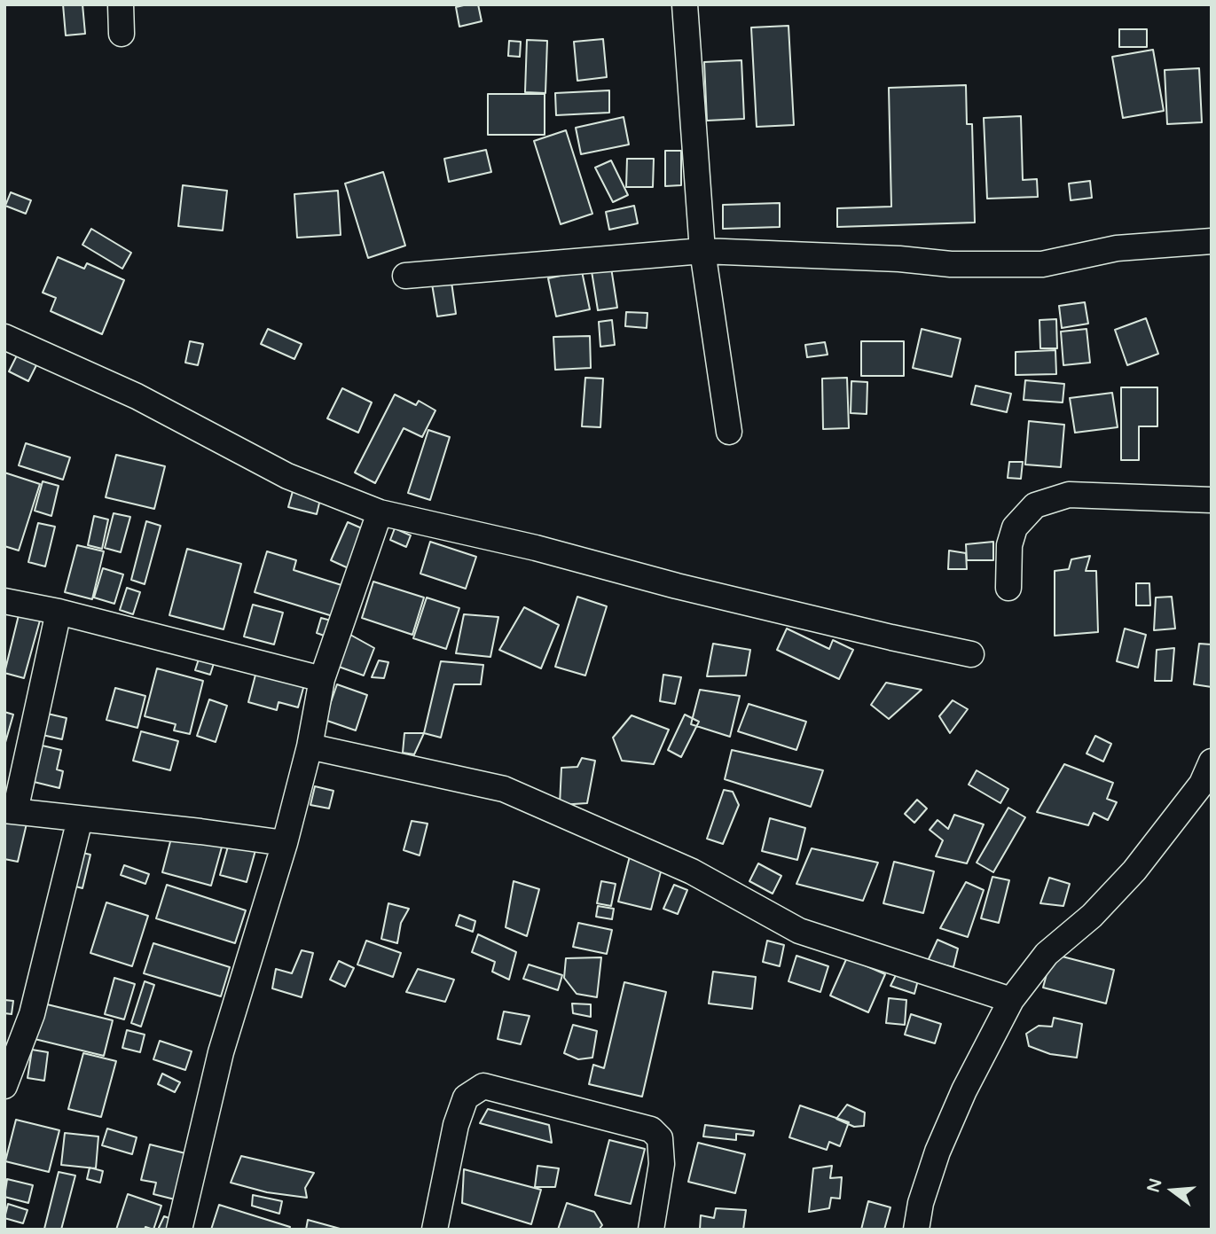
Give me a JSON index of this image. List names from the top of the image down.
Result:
{
  "north": "left"
}
